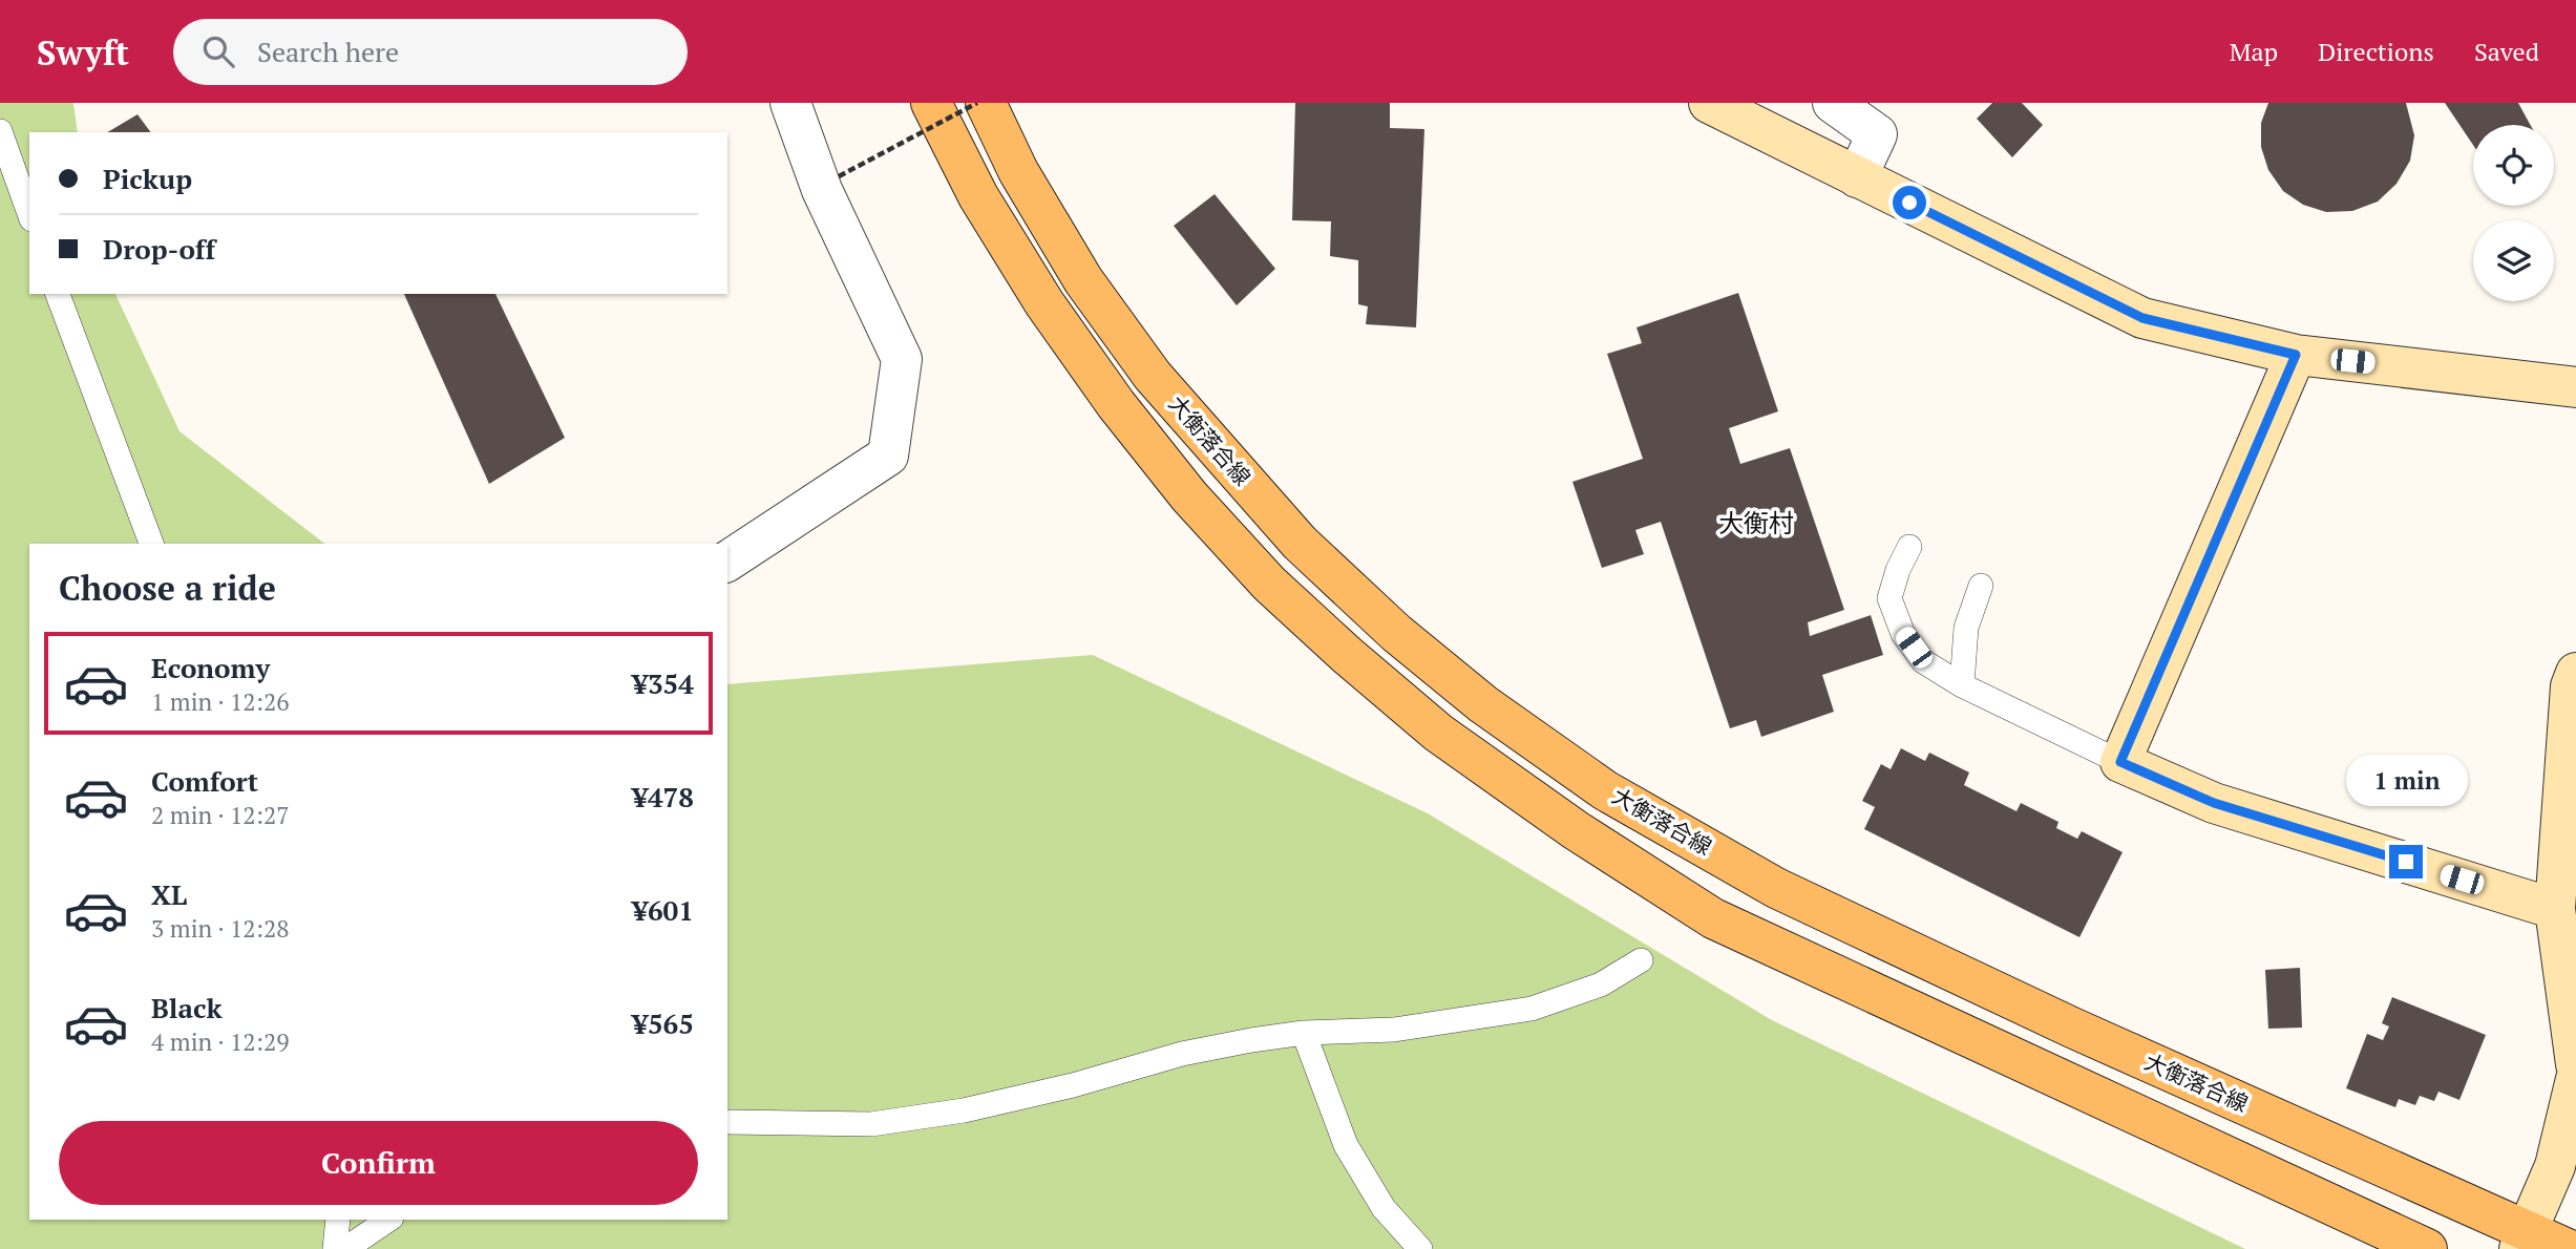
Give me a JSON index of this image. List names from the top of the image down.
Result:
{
  "streets": {
    "main road": ["大衡落合線"]
  },
  "districts": ["大衡村"],
  "page": {
    "header": "Swyft",
    "search": "Search here",
    "nav": ["Map", "Directions", "Saved"],
    "banner": ["Pickup", "Drop-off"],
    "heading": "Choose a ride",
    "list": [
      {
        "name": "Economy",
        "note": "1 min · 12:26",
        "value": "¥354"
      },
      {
        "name": "Comfort",
        "note": "2 min · 12:27",
        "value": "¥478"
      },
      {
        "name": "XL",
        "note": "3 min · 12:28",
        "value": "¥601"
      },
      {
        "name": "Black",
        "note": "4 min · 12:29",
        "value": "¥565"
      }
    ],
    "bubble": "1 min",
    "buttons": "Confirm"
  }
}
